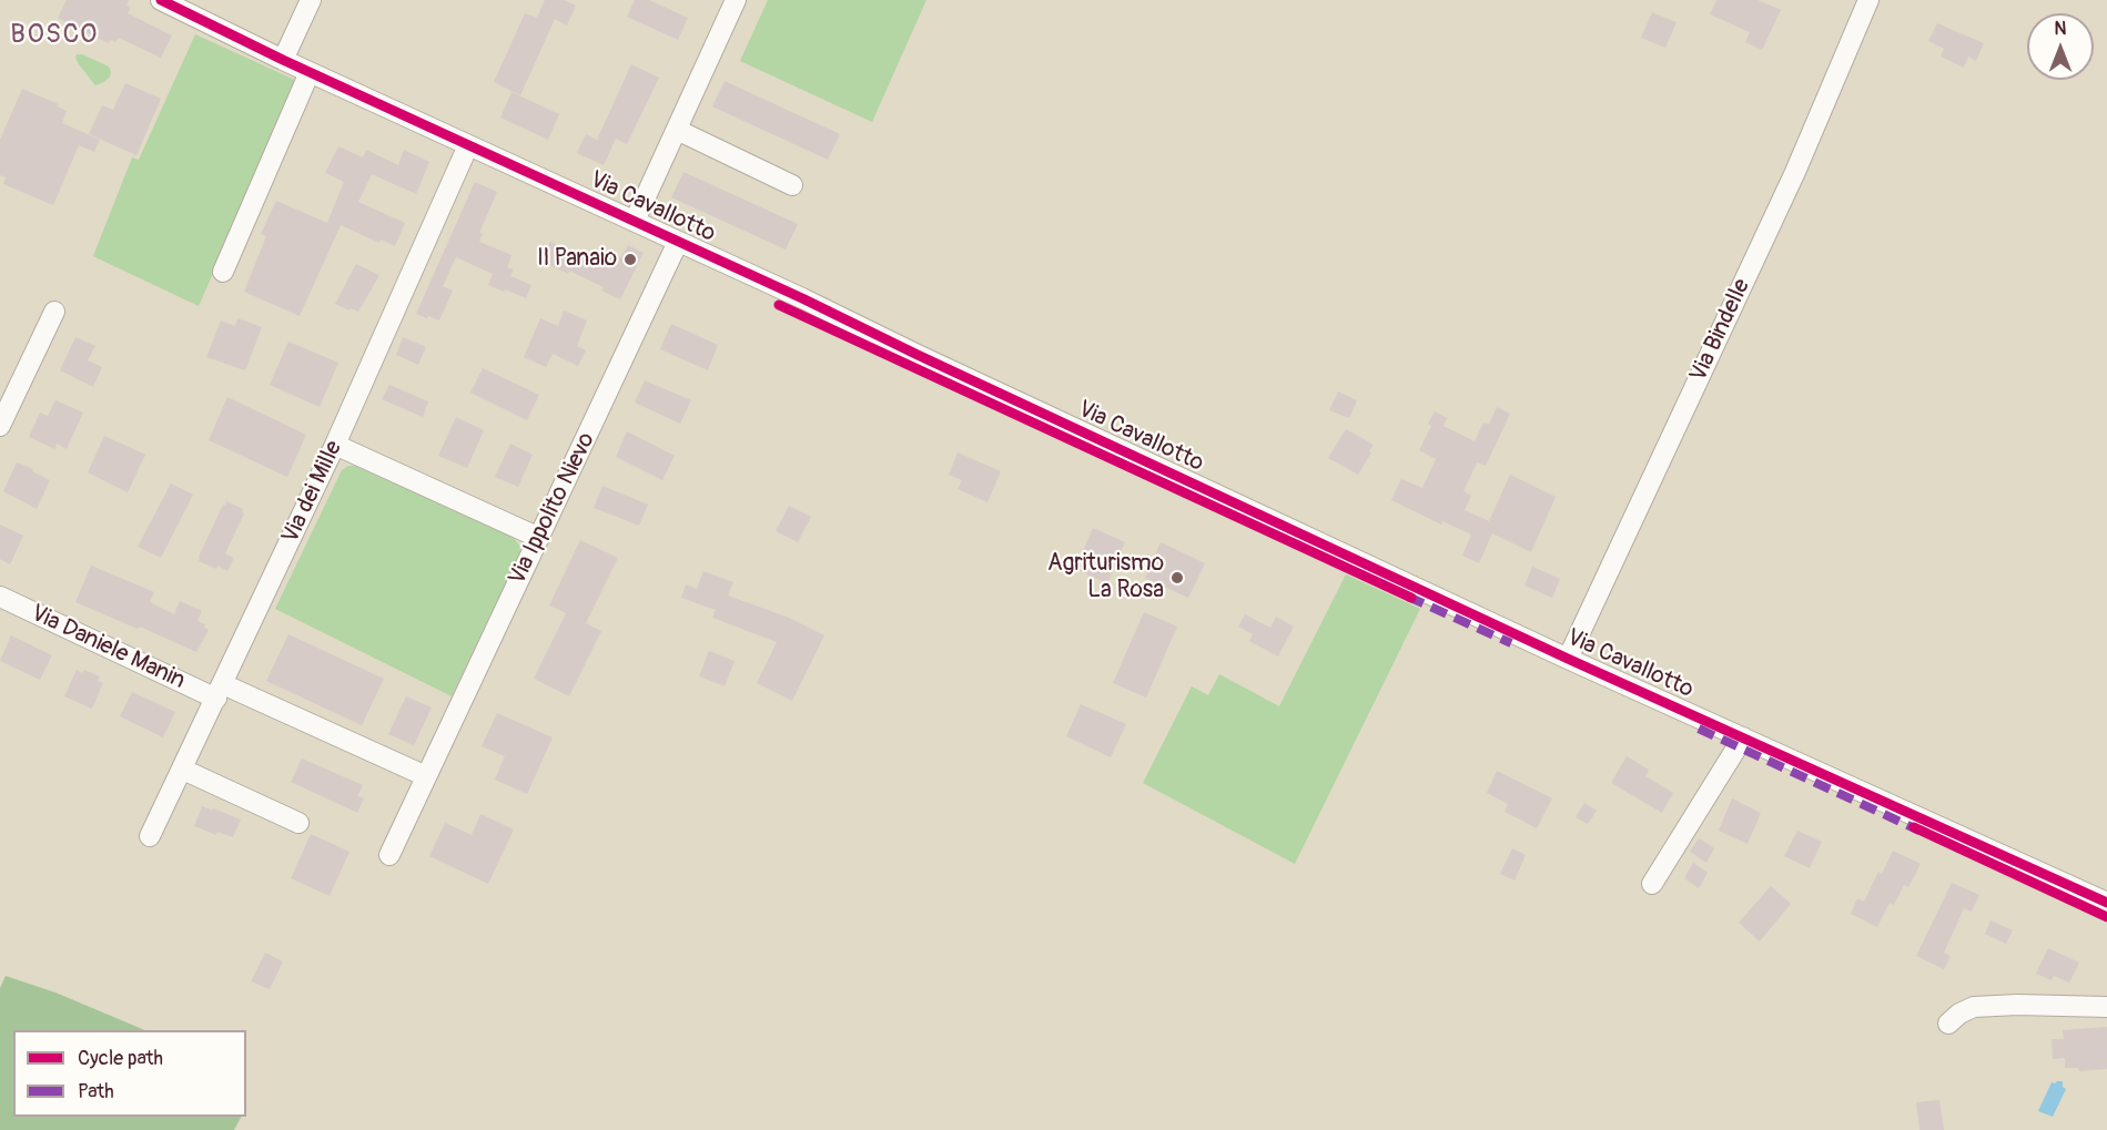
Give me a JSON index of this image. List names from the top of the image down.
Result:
{
  "streets": {
    "street": [
      "Via Cavallotto",
      "Via Bindelle",
      "Via dei Mille",
      "Via Ippolito Nievo",
      "Via Daniele Manin"
    ]
  },
  "crossings": [
    ["Via Cavallotto", "Via Bindelle"],
    ["Via Cavallotto", "Via dei Mille"],
    ["Via Cavallotto", "Via Ippolito Nievo"],
    ["Via dei Mille", "Via Daniele Manin"]
  ],
  "districts": ["BOSCO"],
  "places": ["Il Panaio", "Agriturismo La Rosa"],
  "legend": ["Cycle path", "Path"],
  "north": "top"
}
